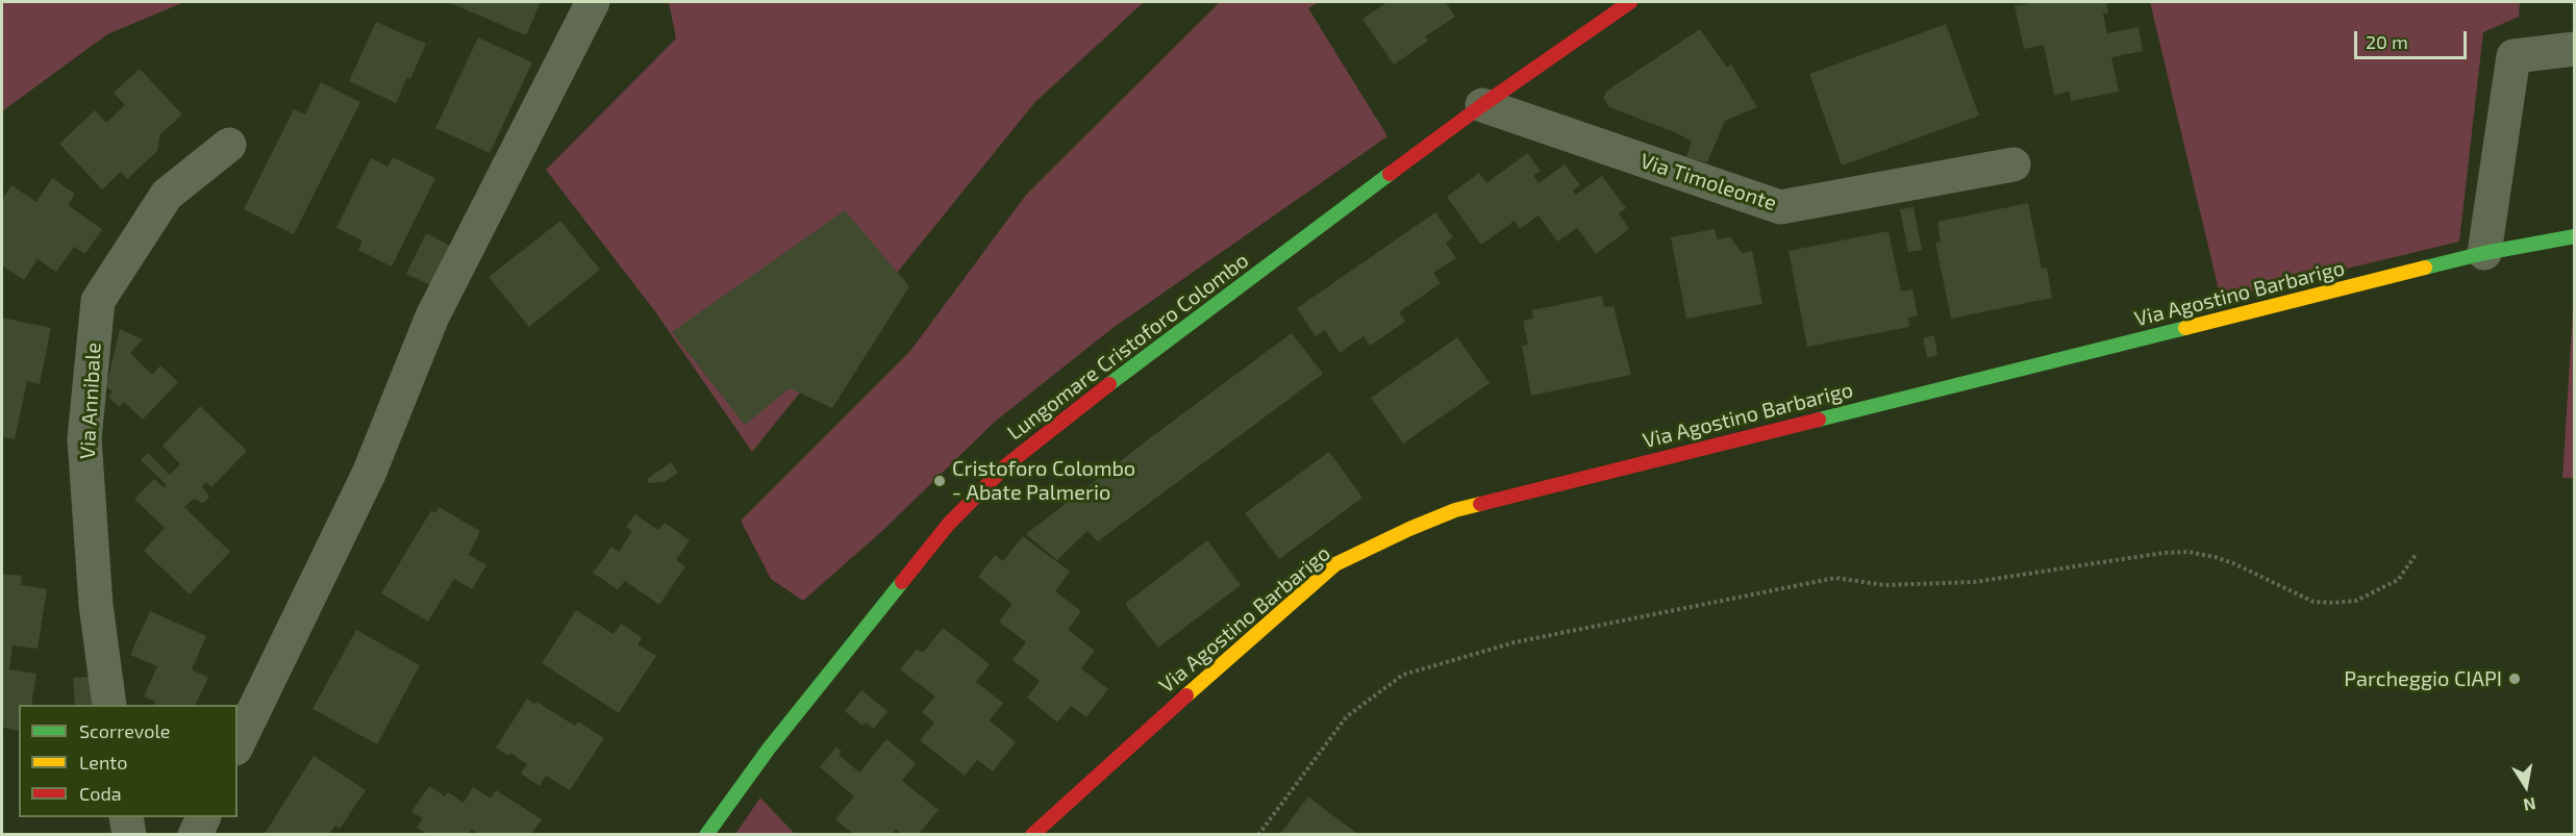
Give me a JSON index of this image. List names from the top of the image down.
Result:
{
  "streets": {
    "street": [
      "Via Timoleonte",
      "Via Agostino Barbarigo",
      "Lungomare Cristoforo Colombo",
      "Via Annibale"
    ]
  },
  "crossings": [
    ["Via Timoleonte", "Lungomare Cristoforo Colombo"]
  ],
  "places": ["Cristoforo Colombo - Abate Palmerio", "Parcheggio CIAPI"],
  "legend": ["Scorrevole", "Lento", "Coda"],
  "scale_bar": "20 m",
  "north": "bottom"
}
